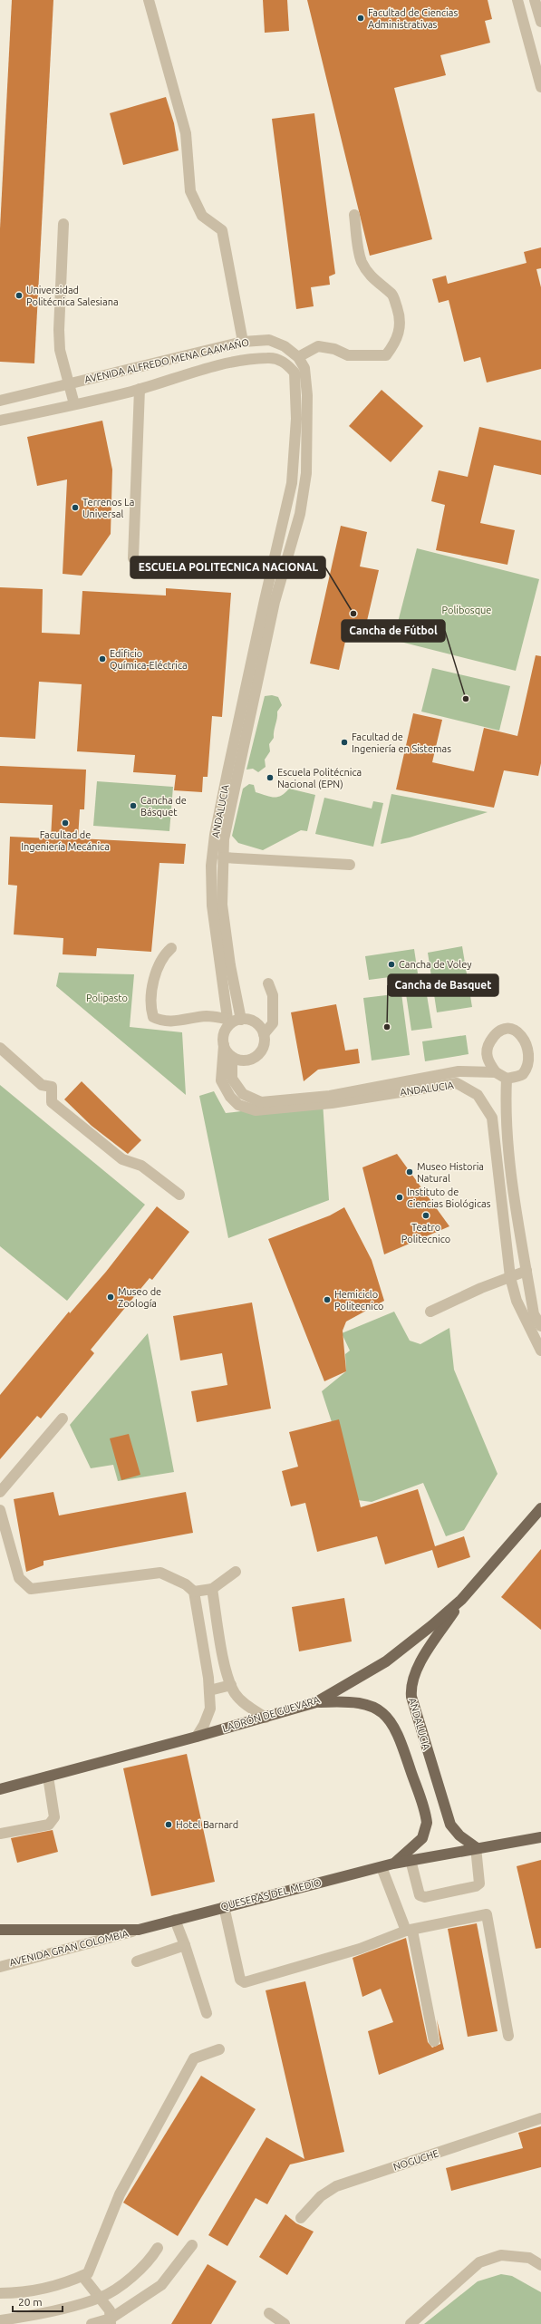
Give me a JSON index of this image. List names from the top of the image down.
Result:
{
  "streets": {
    "main road": ["ANDALUCIA", "LADRÓN DE GUEVARA", "QUESERAS DEL MEDIO"],
    "street": ["AVENIDA ALFREDO MENA CAAMAÑO", "AVENIDA GRAN COLOMBIA", "NOGUCHE"]
  },
  "crossings": [
    ["AVENIDA ALFREDO MENA CAAMAÑO", "ANDALUCIA"],
    ["ANDALUCIA", "LADRÓN DE GUEVARA"],
    ["ANDALUCIA", "QUESERAS DEL MEDIO"],
    ["QUESERAS DEL MEDIO", "AVENIDA GRAN COLOMBIA"]
  ],
  "parks": ["Polibosque", "Polipasto"],
  "places": [
    "Facultad de Ciencias Administrativas",
    "Universidad Politécnica Salesiana",
    "Terrenos La Universal",
    "ESCUELA POLITECNICA NACIONAL",
    "Edificio Química-Eléctrica",
    "Cancha de Fútbol",
    "Facultad de Ingeniería en Sistemas",
    "Escuela Politécnica Nacional (EPN)",
    "Cancha de Básquet",
    "Facultad de Ingeniería Mecánica",
    "Cancha de Voley",
    "Cancha de Basquet",
    "Museo Historia Natural",
    "Instituto de Ciencias Biológicas",
    "Teatro Politecnico",
    "Museo de Zoología",
    "Hemiciclo Politecnico",
    "Hotel Barnard"
  ],
  "scale_bar": "20 m"
}
